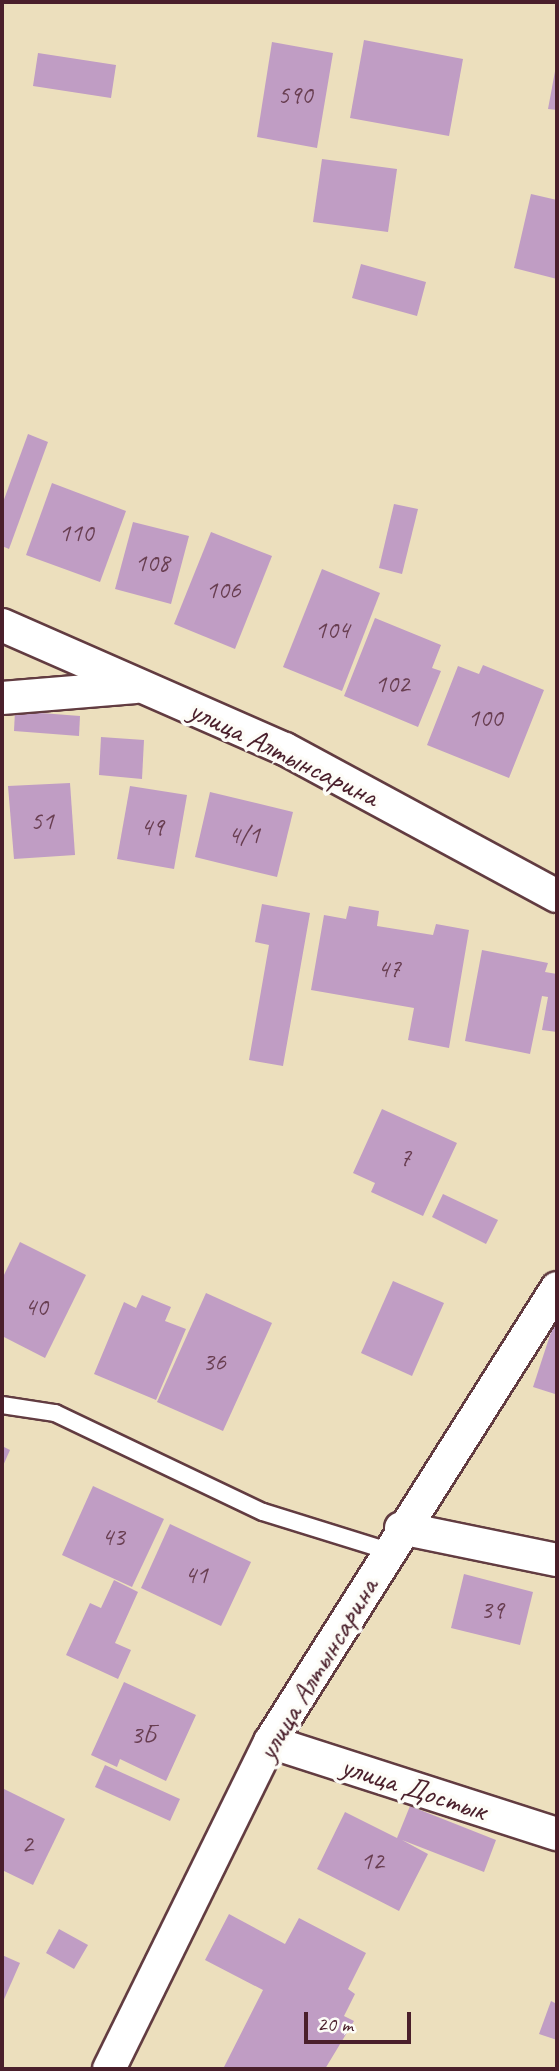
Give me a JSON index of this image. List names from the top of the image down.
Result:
{
  "streets": {
    "street": ["улица Алтынсарина", "улица Достык"]
  },
  "crossings": [
    ["улица Алтынсарина", "улица Достык"]
  ],
  "house_numbers": [
    "590",
    "110",
    "108",
    "106",
    "104",
    "102",
    "100",
    "51",
    "49",
    "4/1",
    "47",
    "7",
    "40",
    "36",
    "43",
    "41",
    "39",
    "3Б",
    "2",
    "12"
  ],
  "scale_bar": "20 m"
}
